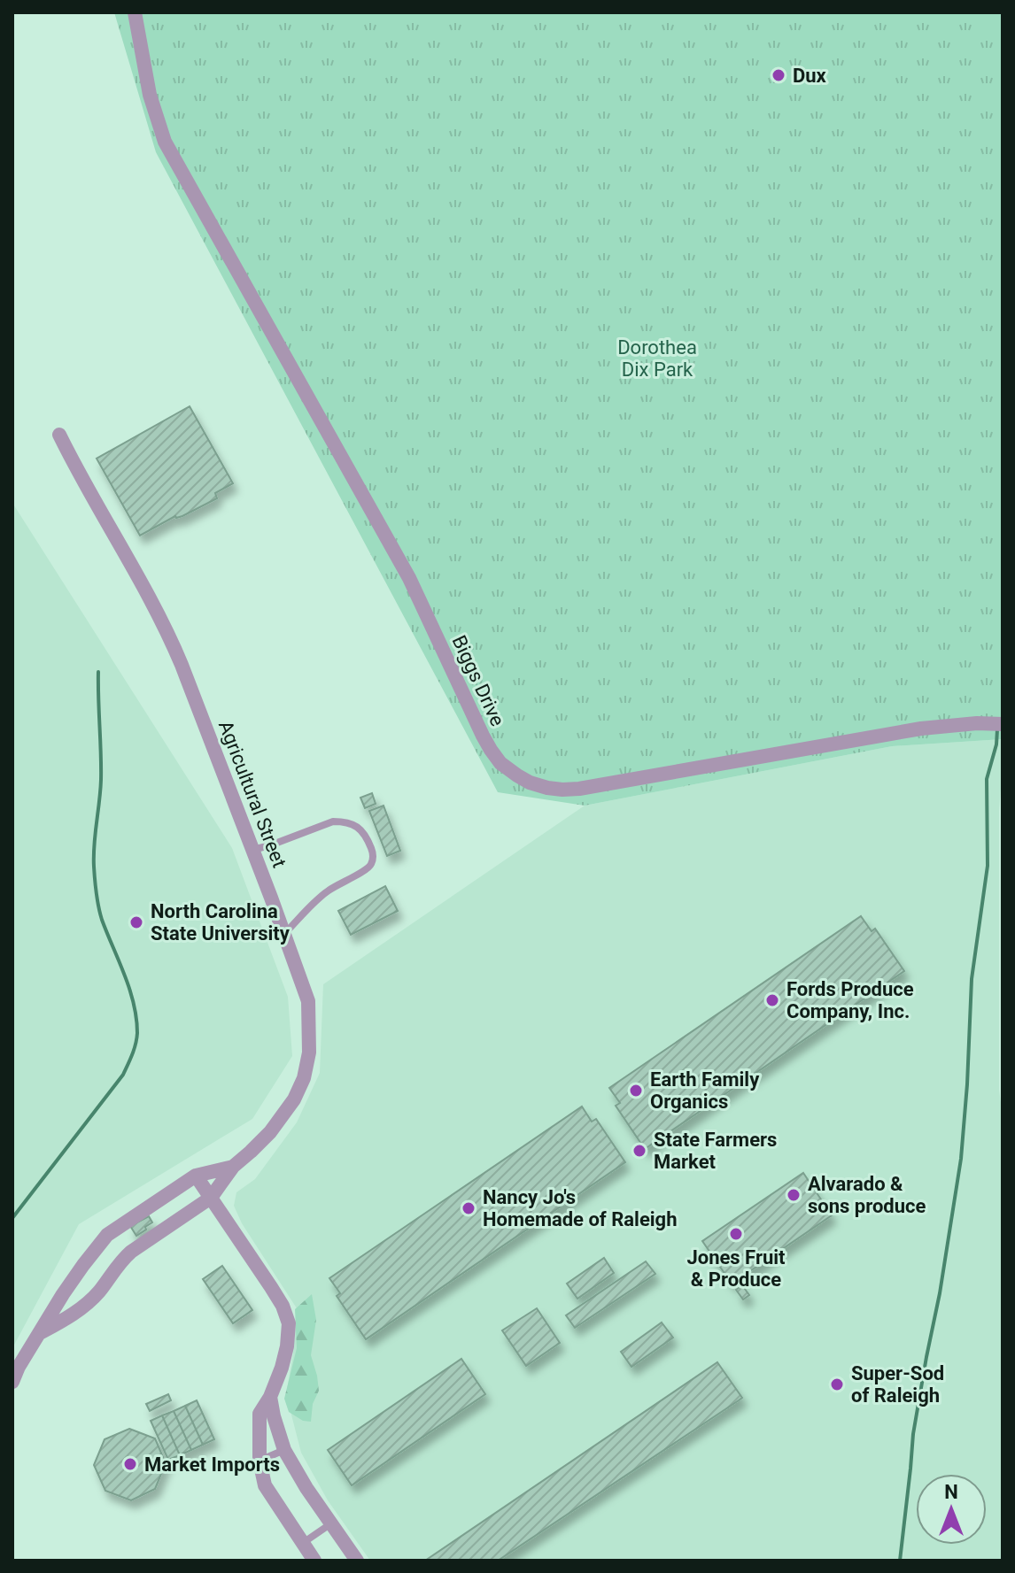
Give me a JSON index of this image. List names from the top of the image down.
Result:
{
  "streets": {
    "street": ["Biggs Drive", "Agricultural Street"]
  },
  "parks": ["Dorothea Dix Park"],
  "places": [
    "Dux",
    "North Carolina State University",
    "Fords Produce Company, Inc.",
    "Earth Family Organics",
    "State Farmers Market",
    "Alvarado & sons produce",
    "Nancy Jo's Homemade of Raleigh",
    "Jones Fruit & Produce",
    "Super-Sod of Raleigh",
    "Market Imports"
  ],
  "north": "top"
}
